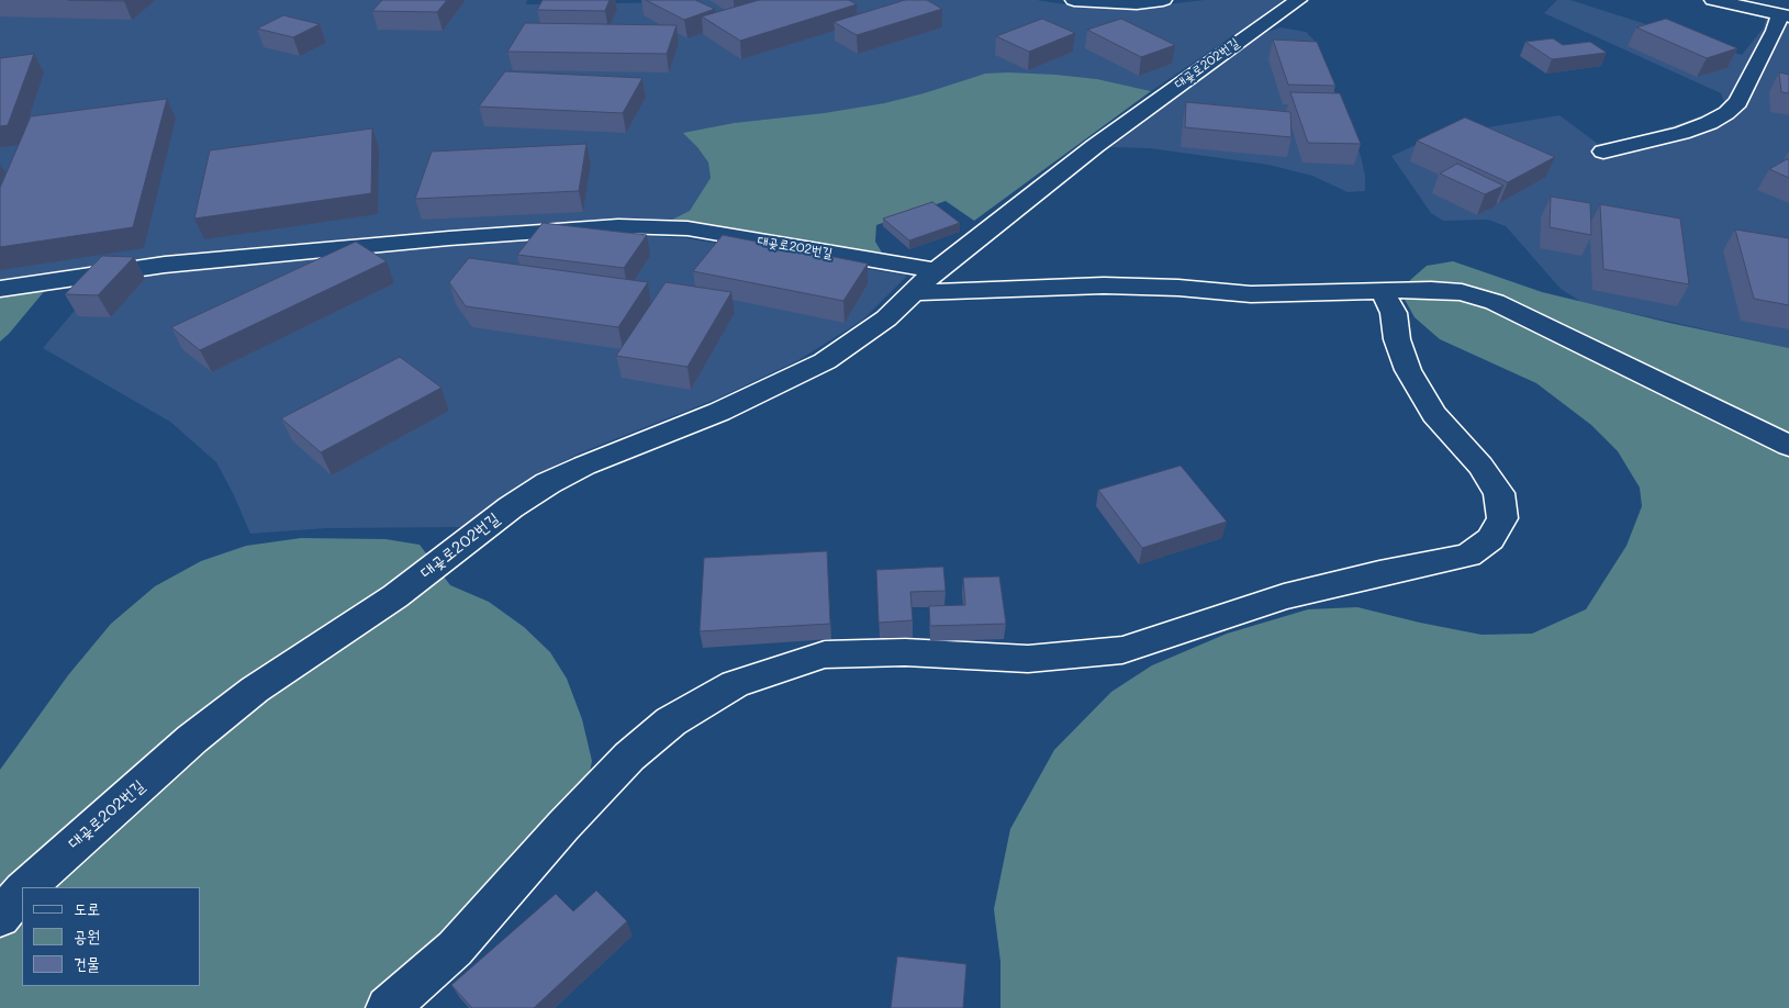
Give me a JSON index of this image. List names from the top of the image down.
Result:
{
  "streets": {
    "street": ["대곶로202번길"]
  },
  "legend": ["도로", "공원", "건물"]
}
